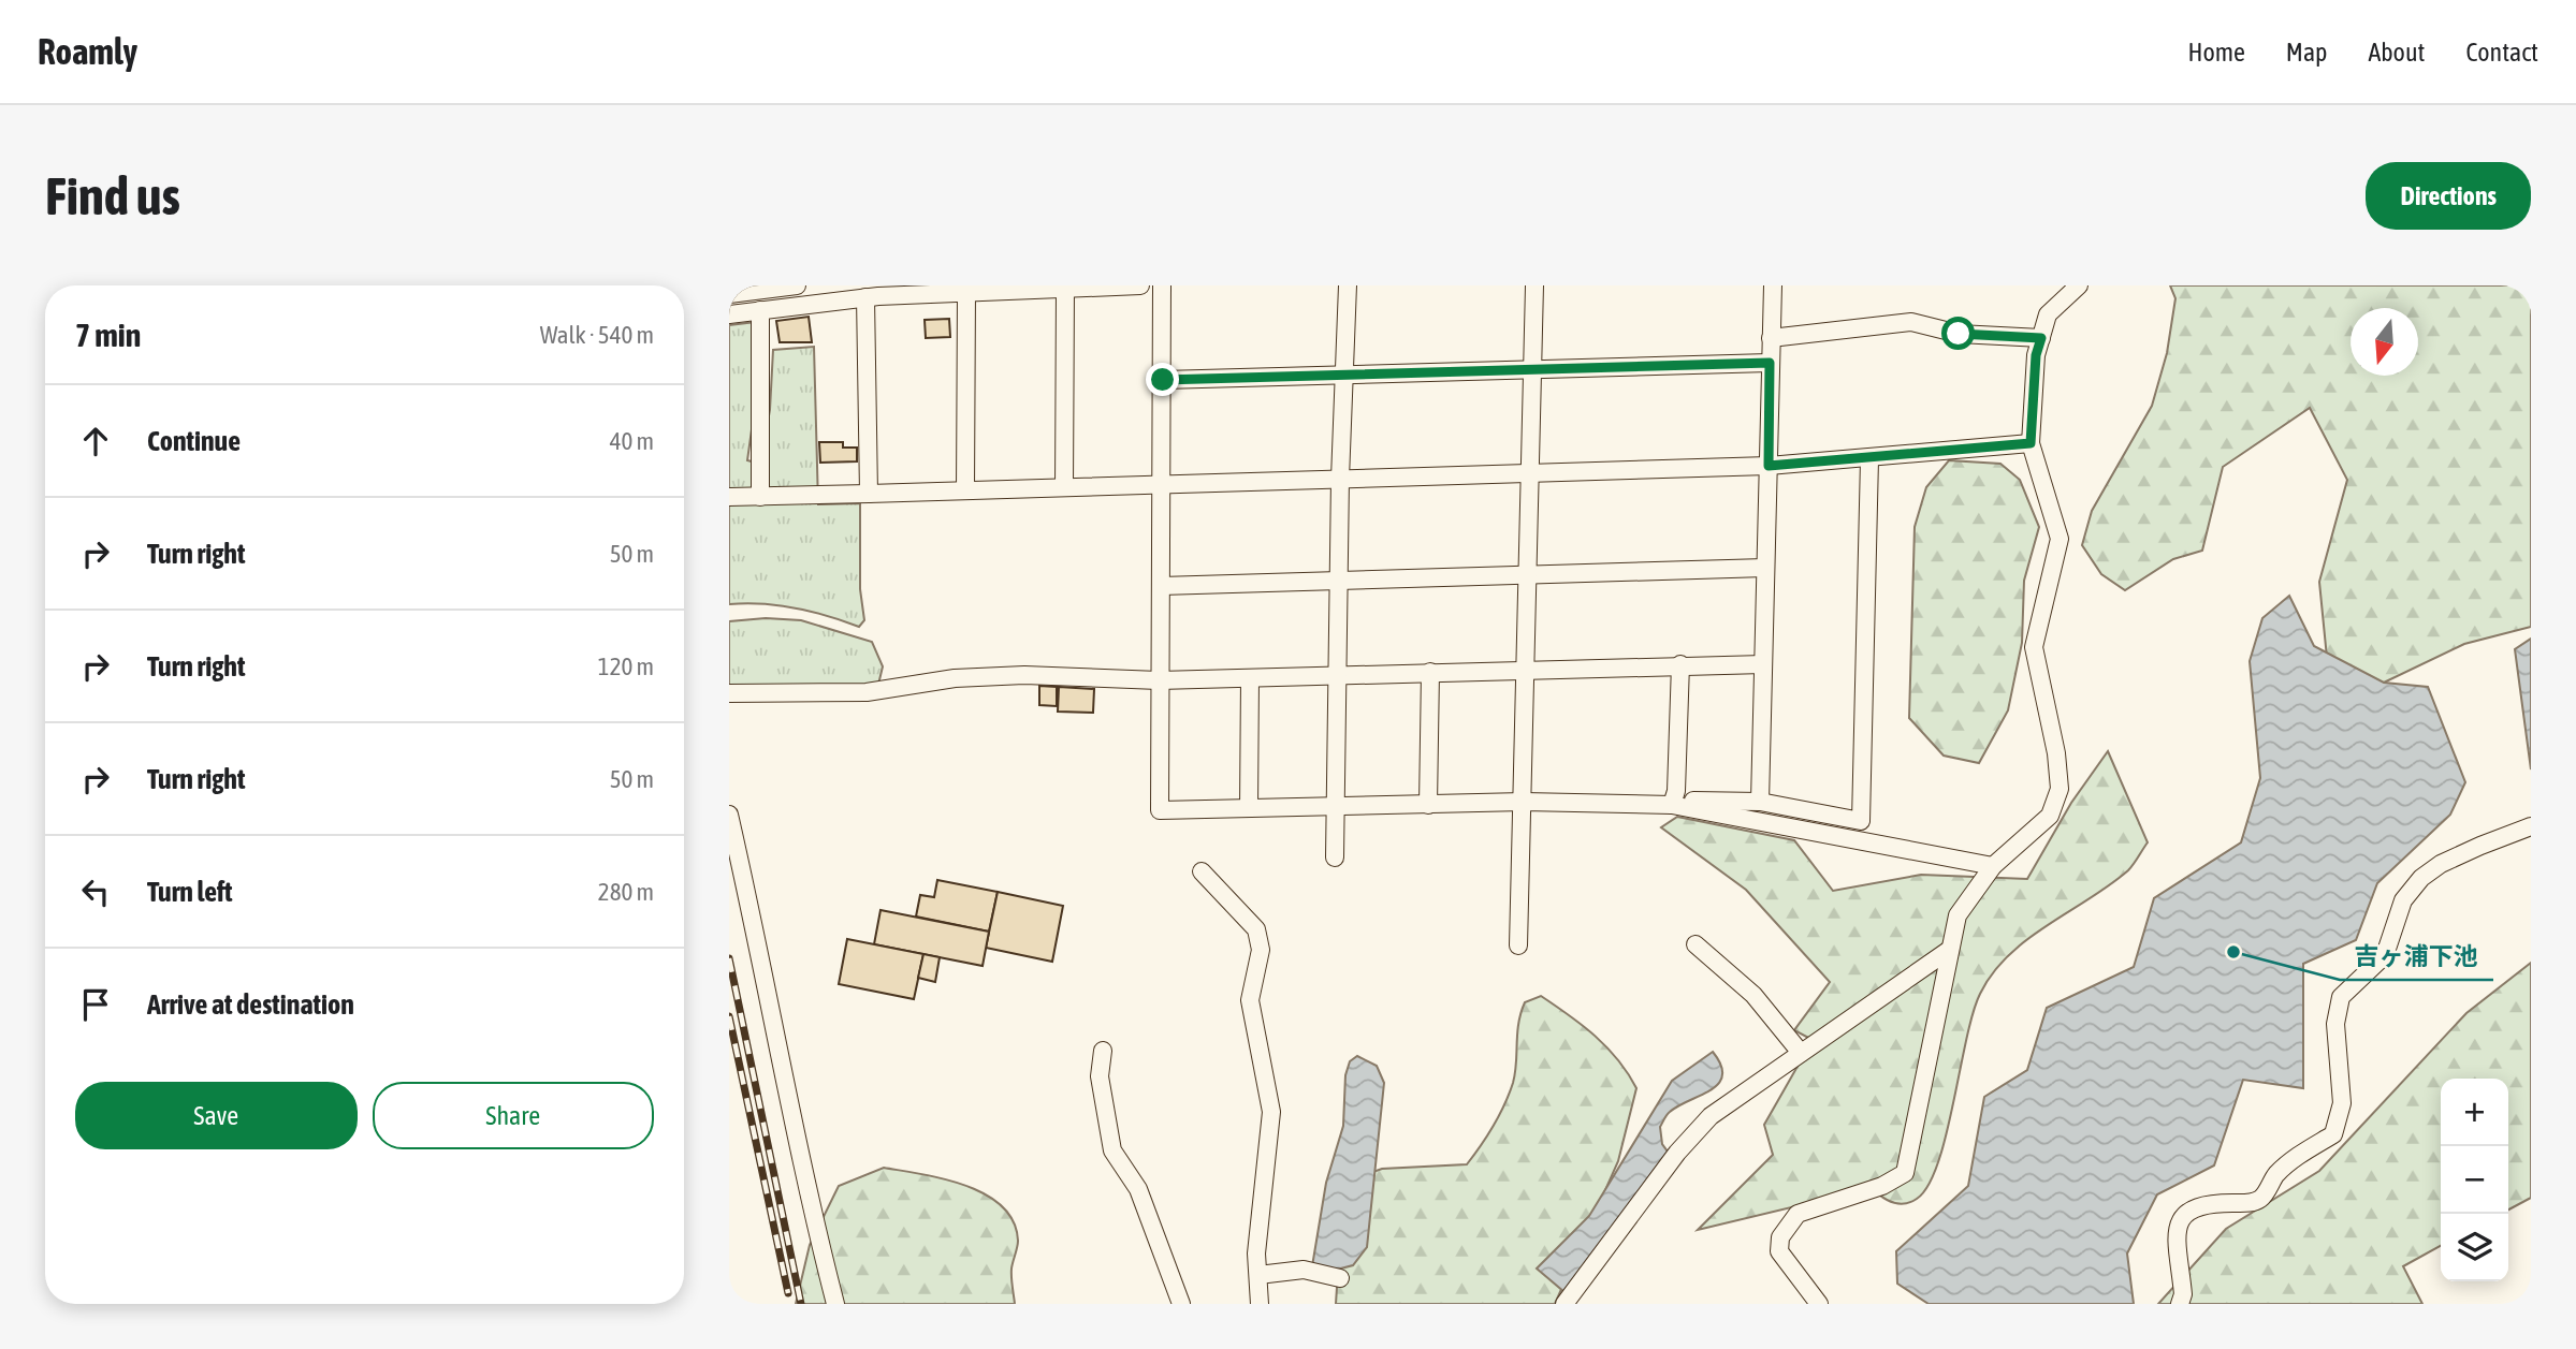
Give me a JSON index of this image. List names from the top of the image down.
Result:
{
  "places": ["吉ヶ浦下池"],
  "north": "bottom",
  "page": {
    "header": "Roamly",
    "nav": [
      "Home",
      "Map",
      "About",
      "Contact"
    ],
    "buttons": [
      "Directions",
      ["Save", "Share"]
    ],
    "title": "Find us",
    "heading": ["7 min", "Walk · 540 m"],
    "list": [
      ["Continue", "40 m"],
      ["Turn right", "50 m"],
      ["Turn right", "120 m"],
      ["Turn right", "50 m"],
      ["Turn left", "280 m"],
      "Arrive at destination"
    ],
    "map_buttons": ["+", "−"]
  }
}
